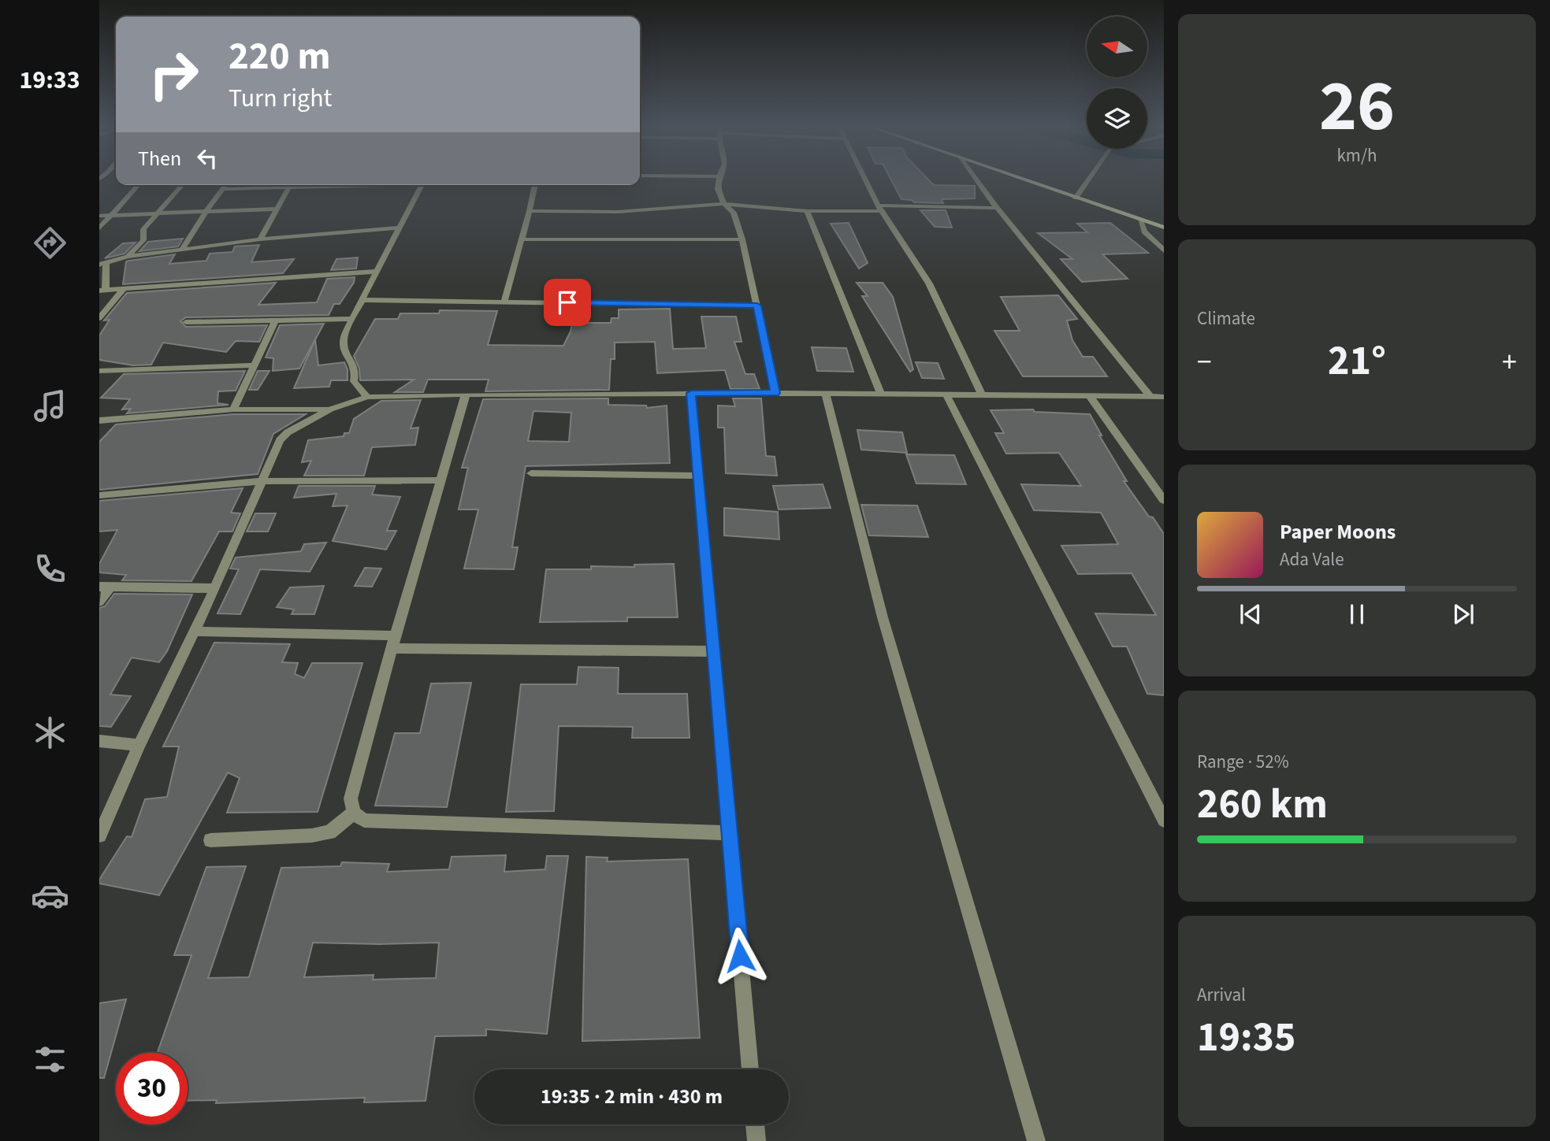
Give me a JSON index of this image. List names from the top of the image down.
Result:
{
  "north": "left",
  "page": {
    "tabs": "19:33",
    "tile": [
      ["26", "km/h"],
      "Climate",
      ["Range · 52%", "260 km"],
      ["Arrival", "19:35"]
    ],
    "turn": ["220 m", "Turn right"],
    "then": "Then",
    "heat": ["−", "21°", "+"],
    "song": ["Paper Moons", "Ada Vale"],
    "limit": "30",
    "trip": "19:35 · 2 min · 430 m"
  }
}
